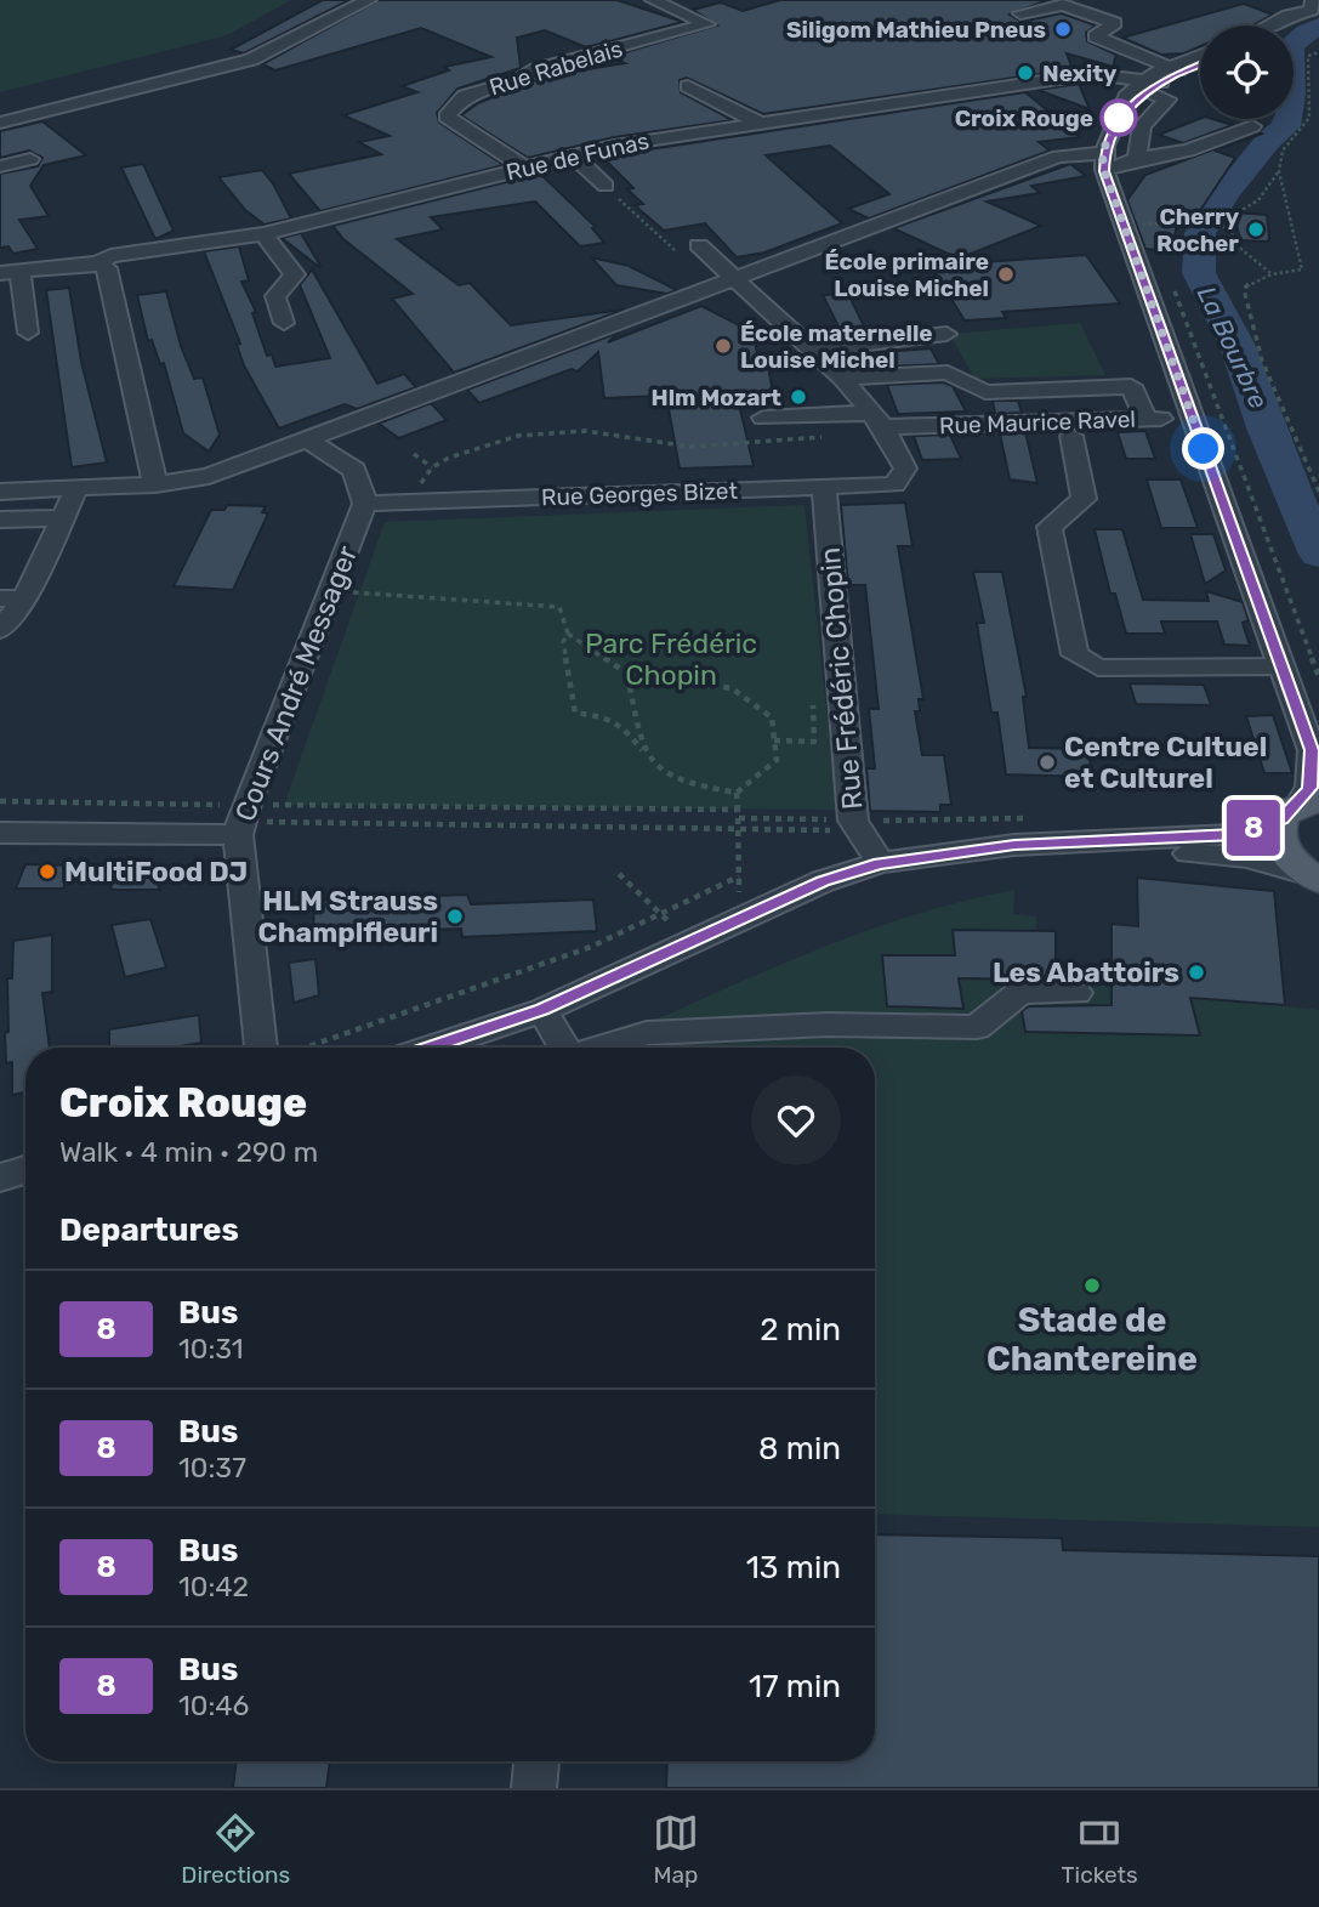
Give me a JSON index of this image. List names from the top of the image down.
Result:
{
  "streets": {
    "street": [
      "Rue Rabelais",
      "Rue de Funas",
      "Rue Maurice Ravel",
      "Rue Georges Bizet",
      "Rue Frédéric Chopin",
      "Cours André Messager"
    ]
  },
  "crossings": [
    ["Rue Rabelais", "Rue de Funas"],
    ["Rue Maurice Ravel", "Rue Georges Bizet"],
    ["Rue Georges Bizet", "Rue Frédéric Chopin"],
    ["Rue Georges Bizet", "Cours André Messager"]
  ],
  "water": ["La Bourbre"],
  "parks": ["Parc Frédéric Chopin"],
  "places": [
    "Siligom Mathieu Pneus",
    "Nexity",
    "Croix Rouge",
    "Cherry Rocher",
    "École primaire Louise Michel",
    "École maternelle Louise Michel",
    "Hlm Mozart",
    "Centre Cultuel et Culturel",
    "MultiFood DJ",
    "HLM Strauss Champlfleuri",
    "Les Abattoirs",
    "Stade de Chantereine"
  ],
  "lines": ["bus line 8"],
  "page": {
    "on_map": "8",
    "heading": [
      ["Croix Rouge", "Walk · 4 min · 290 m"],
      "Departures"
    ],
    "list": [
      {
        "mark": "8",
        "name": "Bus",
        "note": "10:31",
        "value": "2 min"
      },
      {
        "mark": "8",
        "name": "Bus",
        "note": "10:37",
        "value": "8 min"
      },
      {
        "mark": "8",
        "name": "Bus",
        "note": "10:42",
        "value": "13 min"
      },
      {
        "mark": "8",
        "name": "Bus",
        "note": "10:46",
        "value": "17 min"
      }
    ],
    "tabs": ["Directions", "Map", "Tickets"]
  }
}
